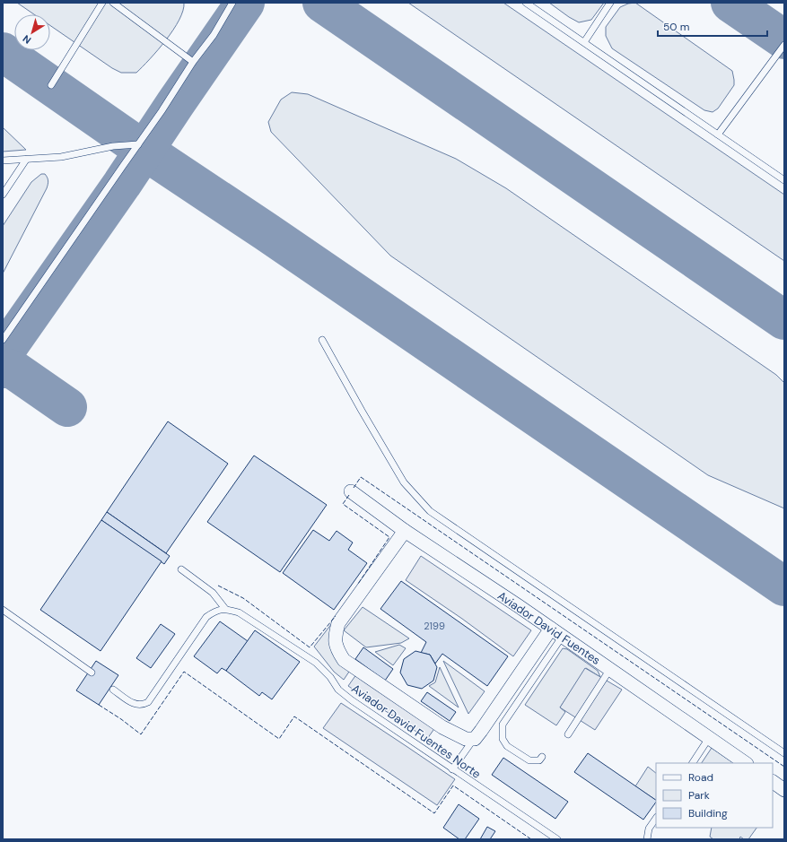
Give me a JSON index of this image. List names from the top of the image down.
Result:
{
  "streets": {
    "street": ["Aviador David Fuentes"],
    "lane": ["Aviador David Fuentes Norte"]
  },
  "house_numbers": ["2199"],
  "legend": ["Road", "Park", "Building"],
  "scale_bar": "50 m",
  "north": "bottom left"
}
